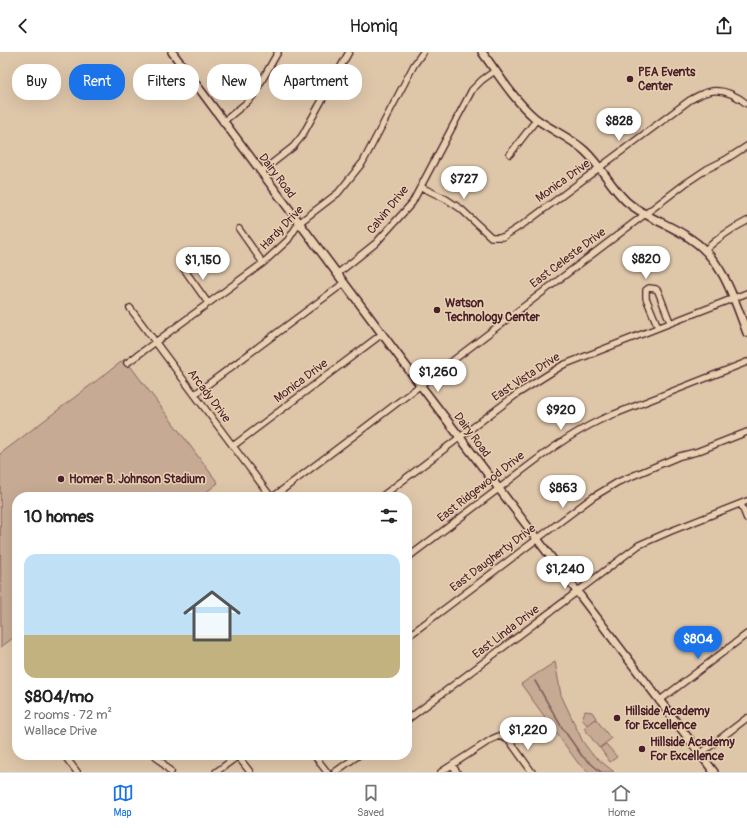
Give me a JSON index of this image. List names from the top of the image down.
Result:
{
  "streets": {
    "street": [
      "Dairy Road",
      "Monica Drive",
      "Calvin Drive",
      "Hardy Drive",
      "East Celeste Drive",
      "East Vista Drive",
      "Arcady Drive",
      "East Ridgewood Drive",
      "East Daugherty Drive",
      "East Linda Drive"
    ]
  },
  "crossings": [
    ["Dairy Road", "Monica Drive"],
    ["Dairy Road", "Calvin Drive"],
    ["Dairy Road", "Hardy Drive"],
    ["Dairy Road", "East Celeste Drive"],
    ["Dairy Road", "East Vista Drive"],
    ["Dairy Road", "East Ridgewood Drive"],
    ["Dairy Road", "East Daugherty Drive"],
    ["Dairy Road", "East Linda Drive"],
    ["Monica Drive", "Calvin Drive"],
    ["Monica Drive", "Arcady Drive"],
    ["Hardy Drive", "Arcady Drive"]
  ],
  "places": [
    "PEA Events Center",
    "Watson Technology Center",
    "Homer B. Johnson Stadium",
    "Hillside Academy for Excellence",
    "Hillside Academy For Excellence"
  ],
  "page": {
    "header": "Homiq",
    "chip": [
      "Buy",
      "Rent",
      "Filters",
      "New",
      "Apartment"
    ],
    "price": [
      "$828",
      "$727",
      "$820",
      "$1,150",
      "$1,260",
      "$920",
      "$863",
      "$1,240",
      "$804",
      "$1,220"
    ],
    "heading": "10 homes",
    "list": [
      {
        "name": "$804/mo",
        "note": "2 rooms · 72 m² · Wallace Drive"
      }
    ],
    "tabs": ["Map", "Saved", "Home"]
  }
}
